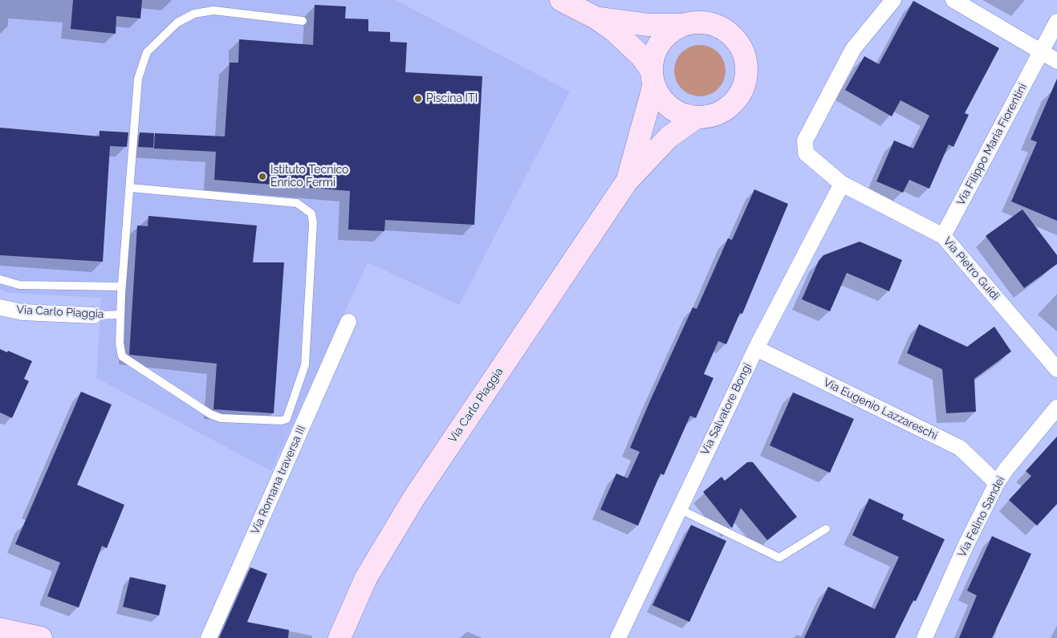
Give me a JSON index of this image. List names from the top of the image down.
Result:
{
  "streets": {
    "street": [
      "Via Filippo Maria Fiorentini",
      "Via Pietro Guidi",
      "Via Carlo Piaggia",
      "Via Salvatore Bongi",
      "Via Eugenio Lazzareschi",
      "Via Romana traversa III",
      "Via Felino Sandei"
    ]
  },
  "crossings": [
    ["Via Filippo Maria Fiorentini", "Via Pietro Guidi"],
    ["Via Pietro Guidi", "Via Salvatore Bongi"],
    ["Via Salvatore Bongi", "Via Eugenio Lazzareschi"],
    ["Via Eugenio Lazzareschi", "Via Felino Sandei"]
  ],
  "places": ["Piscina ITI", "Istituto Tecnico Enrico Fermi"]
}
